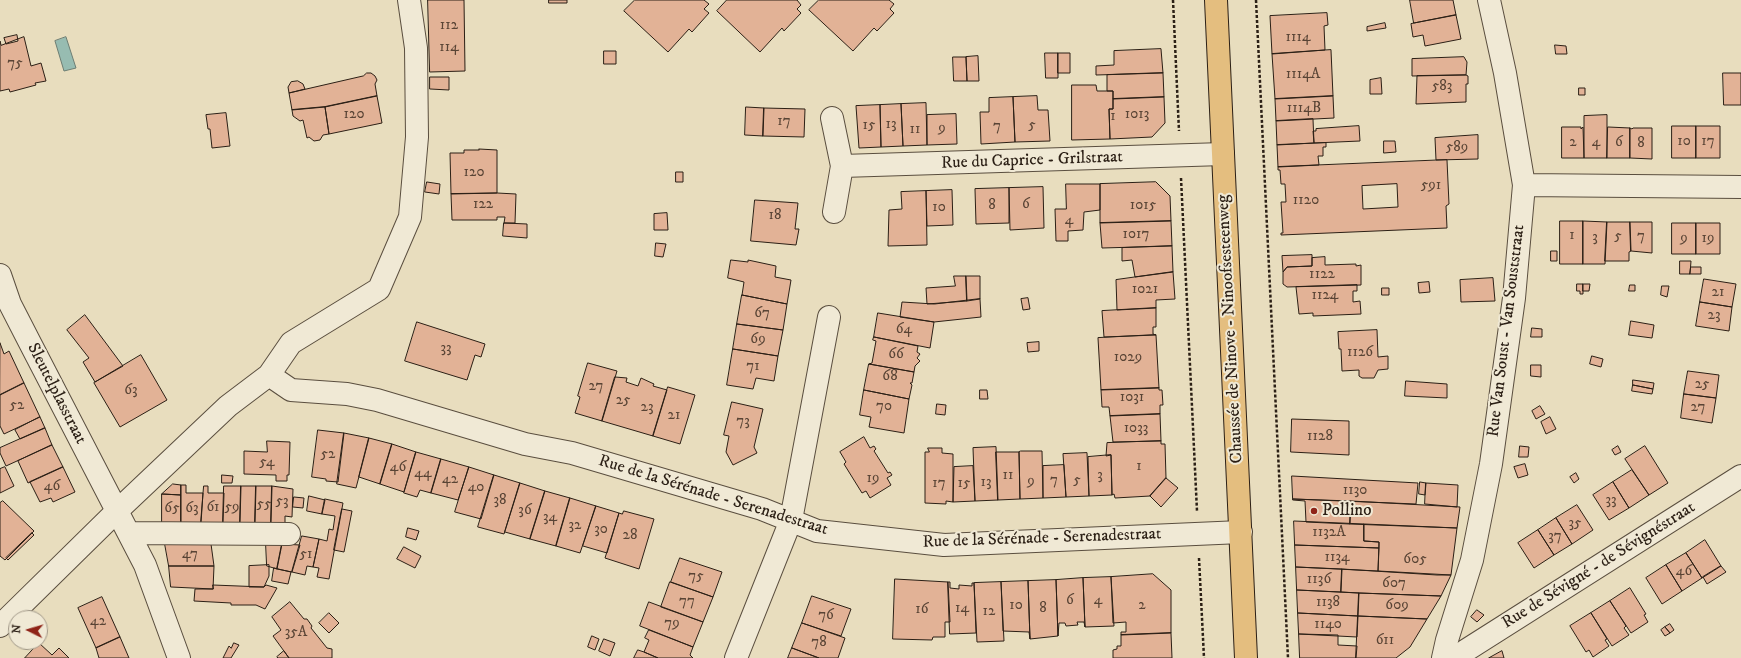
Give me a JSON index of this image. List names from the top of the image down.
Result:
{
  "streets": {
    "main road": ["Chaussée de Ninove - Ninoofsesteenweg"],
    "street": [
      "Rue du Caprice - Grilstraat",
      "Rue Van Soust - Van Souststraat",
      "Sleutelplasstraat",
      "Rue de la Sérénade - Serenadestraat",
      "Rue de Sévigné - de Sévignéstraat"
    ]
  },
  "crossings": [
    ["Rue du Caprice - Grilstraat", "Chaussée de Ninove - Ninoofsesteenweg"],
    ["Chaussée de Ninove - Ninoofsesteenweg", "Rue de la Sérénade - Serenadestraat"]
  ],
  "places": ["Pollino"],
  "house_numbers": [
    "112",
    "1114",
    "114",
    "75",
    "1114A",
    "583",
    "1114B",
    "120",
    "1013",
    "1",
    "17",
    "13",
    "15",
    "5",
    "7",
    "9",
    "11",
    "10",
    "17",
    "2",
    "4",
    "6",
    "8",
    "589",
    "120",
    "591",
    "1120",
    "122",
    "6",
    "8",
    "1015",
    "10",
    "18",
    "4",
    "1017",
    "1",
    "5",
    "7",
    "3",
    "9",
    "19",
    "1122",
    "1021",
    "21",
    "1124",
    "67",
    "23",
    "64",
    "69",
    "33",
    "1126",
    "66",
    "1029",
    "71",
    "68",
    "25",
    "27",
    "63",
    "1031",
    "25",
    "52",
    "70",
    "23",
    "27",
    "21",
    "73",
    "1033",
    "1128",
    "52",
    "54",
    "1",
    "46",
    "44",
    "11",
    "3",
    "19",
    "42",
    "7",
    "5",
    "9",
    "13",
    "17",
    "15",
    "46",
    "40",
    "1130",
    "38",
    "33",
    "53",
    "55",
    "61",
    "59",
    "65",
    "63",
    "36",
    "34",
    "35",
    "32",
    "30",
    "1132A",
    "28",
    "37",
    "47",
    "51",
    "1134",
    "605",
    "46",
    "75",
    "1136",
    "607",
    "6",
    "4",
    "77",
    "1138",
    "10",
    "2",
    "609",
    "14",
    "8",
    "16",
    "12",
    "76",
    "42",
    "79",
    "1140",
    "35A",
    "611",
    "78"
  ],
  "north": "left"
}
